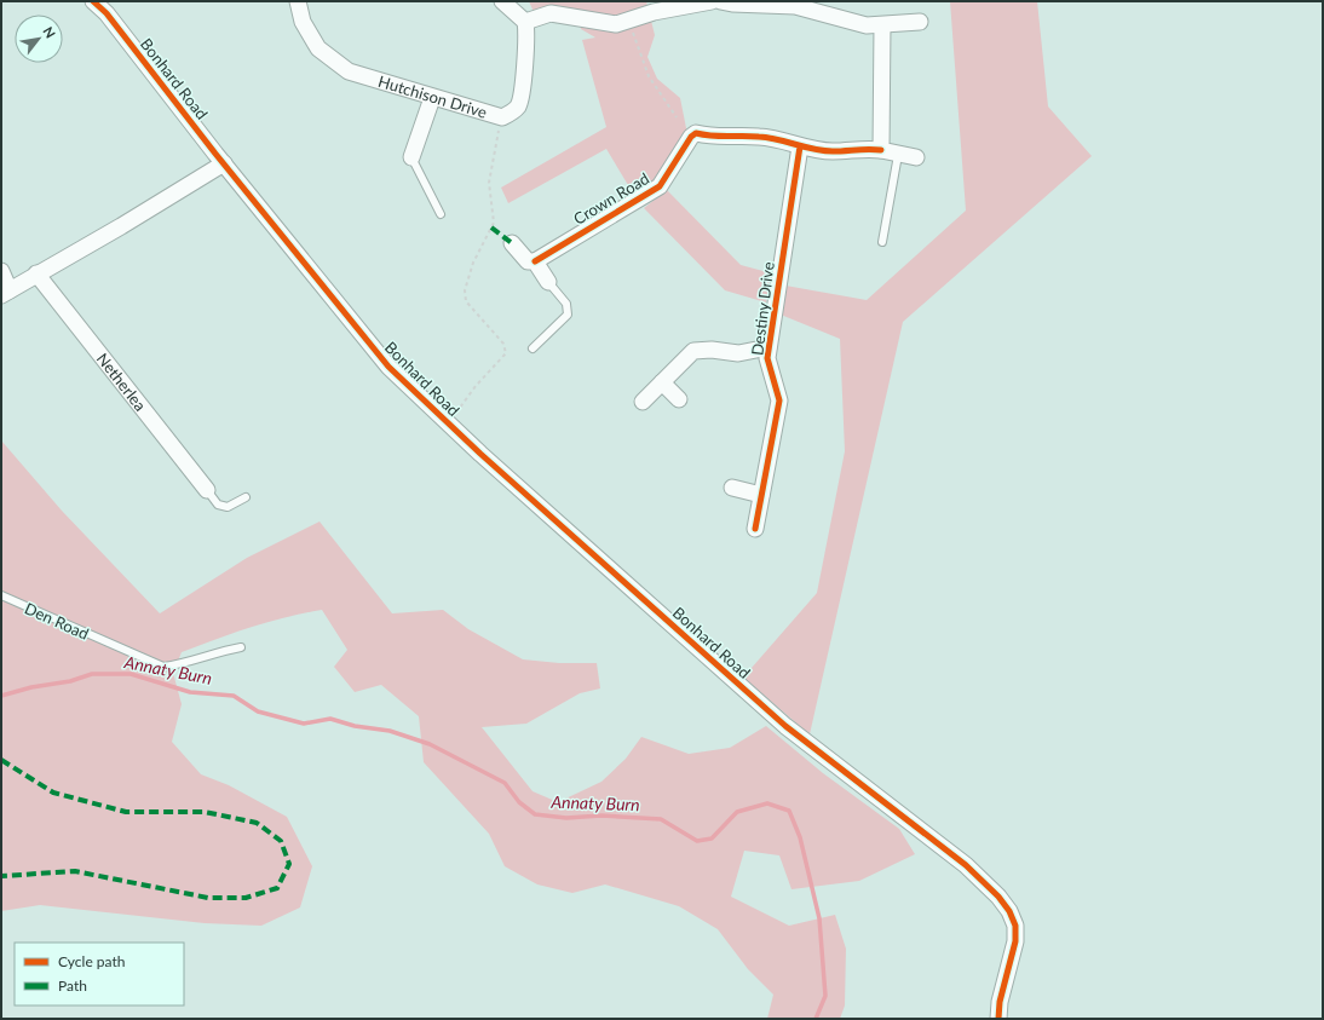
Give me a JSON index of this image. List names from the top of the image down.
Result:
{
  "streets": {
    "street": [
      "Bonhard Road",
      "Hutchison Drive",
      "Crown Road",
      "Destiny Drive",
      "Netherlea"
    ],
    "lane": ["Den Road"]
  },
  "crossings": [
    ["Crown Road", "Destiny Drive"]
  ],
  "water": ["Annaty Burn"],
  "legend": ["Cycle path", "Path"],
  "north": "top right"
}
